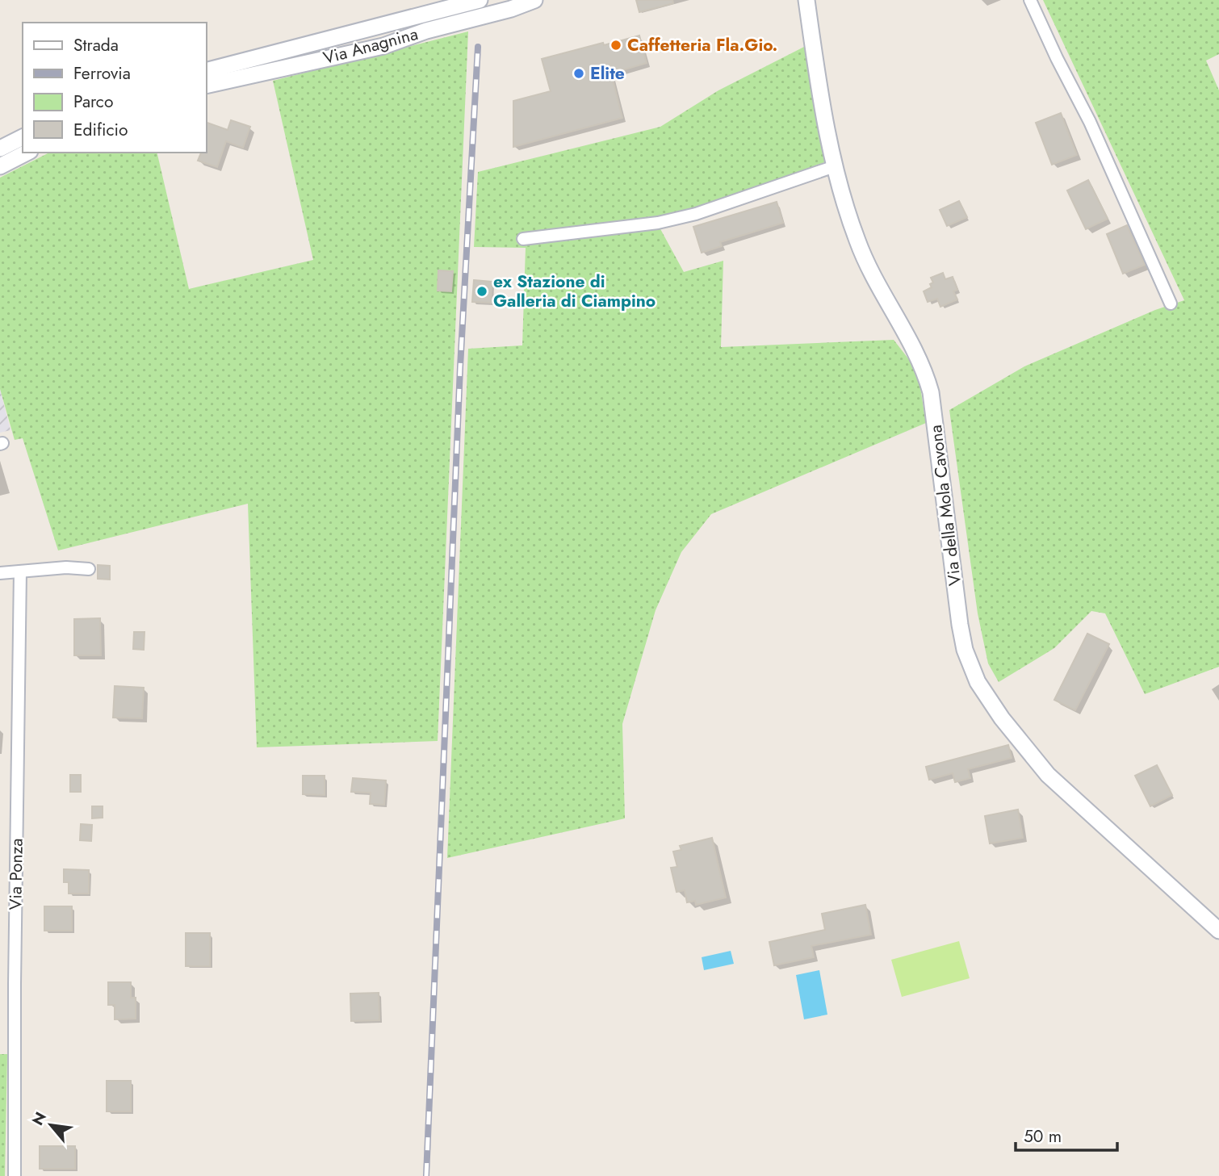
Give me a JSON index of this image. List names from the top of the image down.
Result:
{
  "streets": {
    "main road": ["Via Anagnina", "Via della Mola Cavona"],
    "street": ["Via Ponza"]
  },
  "places": ["Caffetteria Fla.Gio.", "Elite", "ex Stazione di Galleria di Ciampino"],
  "legend": [
    "Strada",
    "Ferrovia",
    "Parco",
    "Edificio"
  ],
  "scale_bar": "50 m",
  "north": "top left"
}
